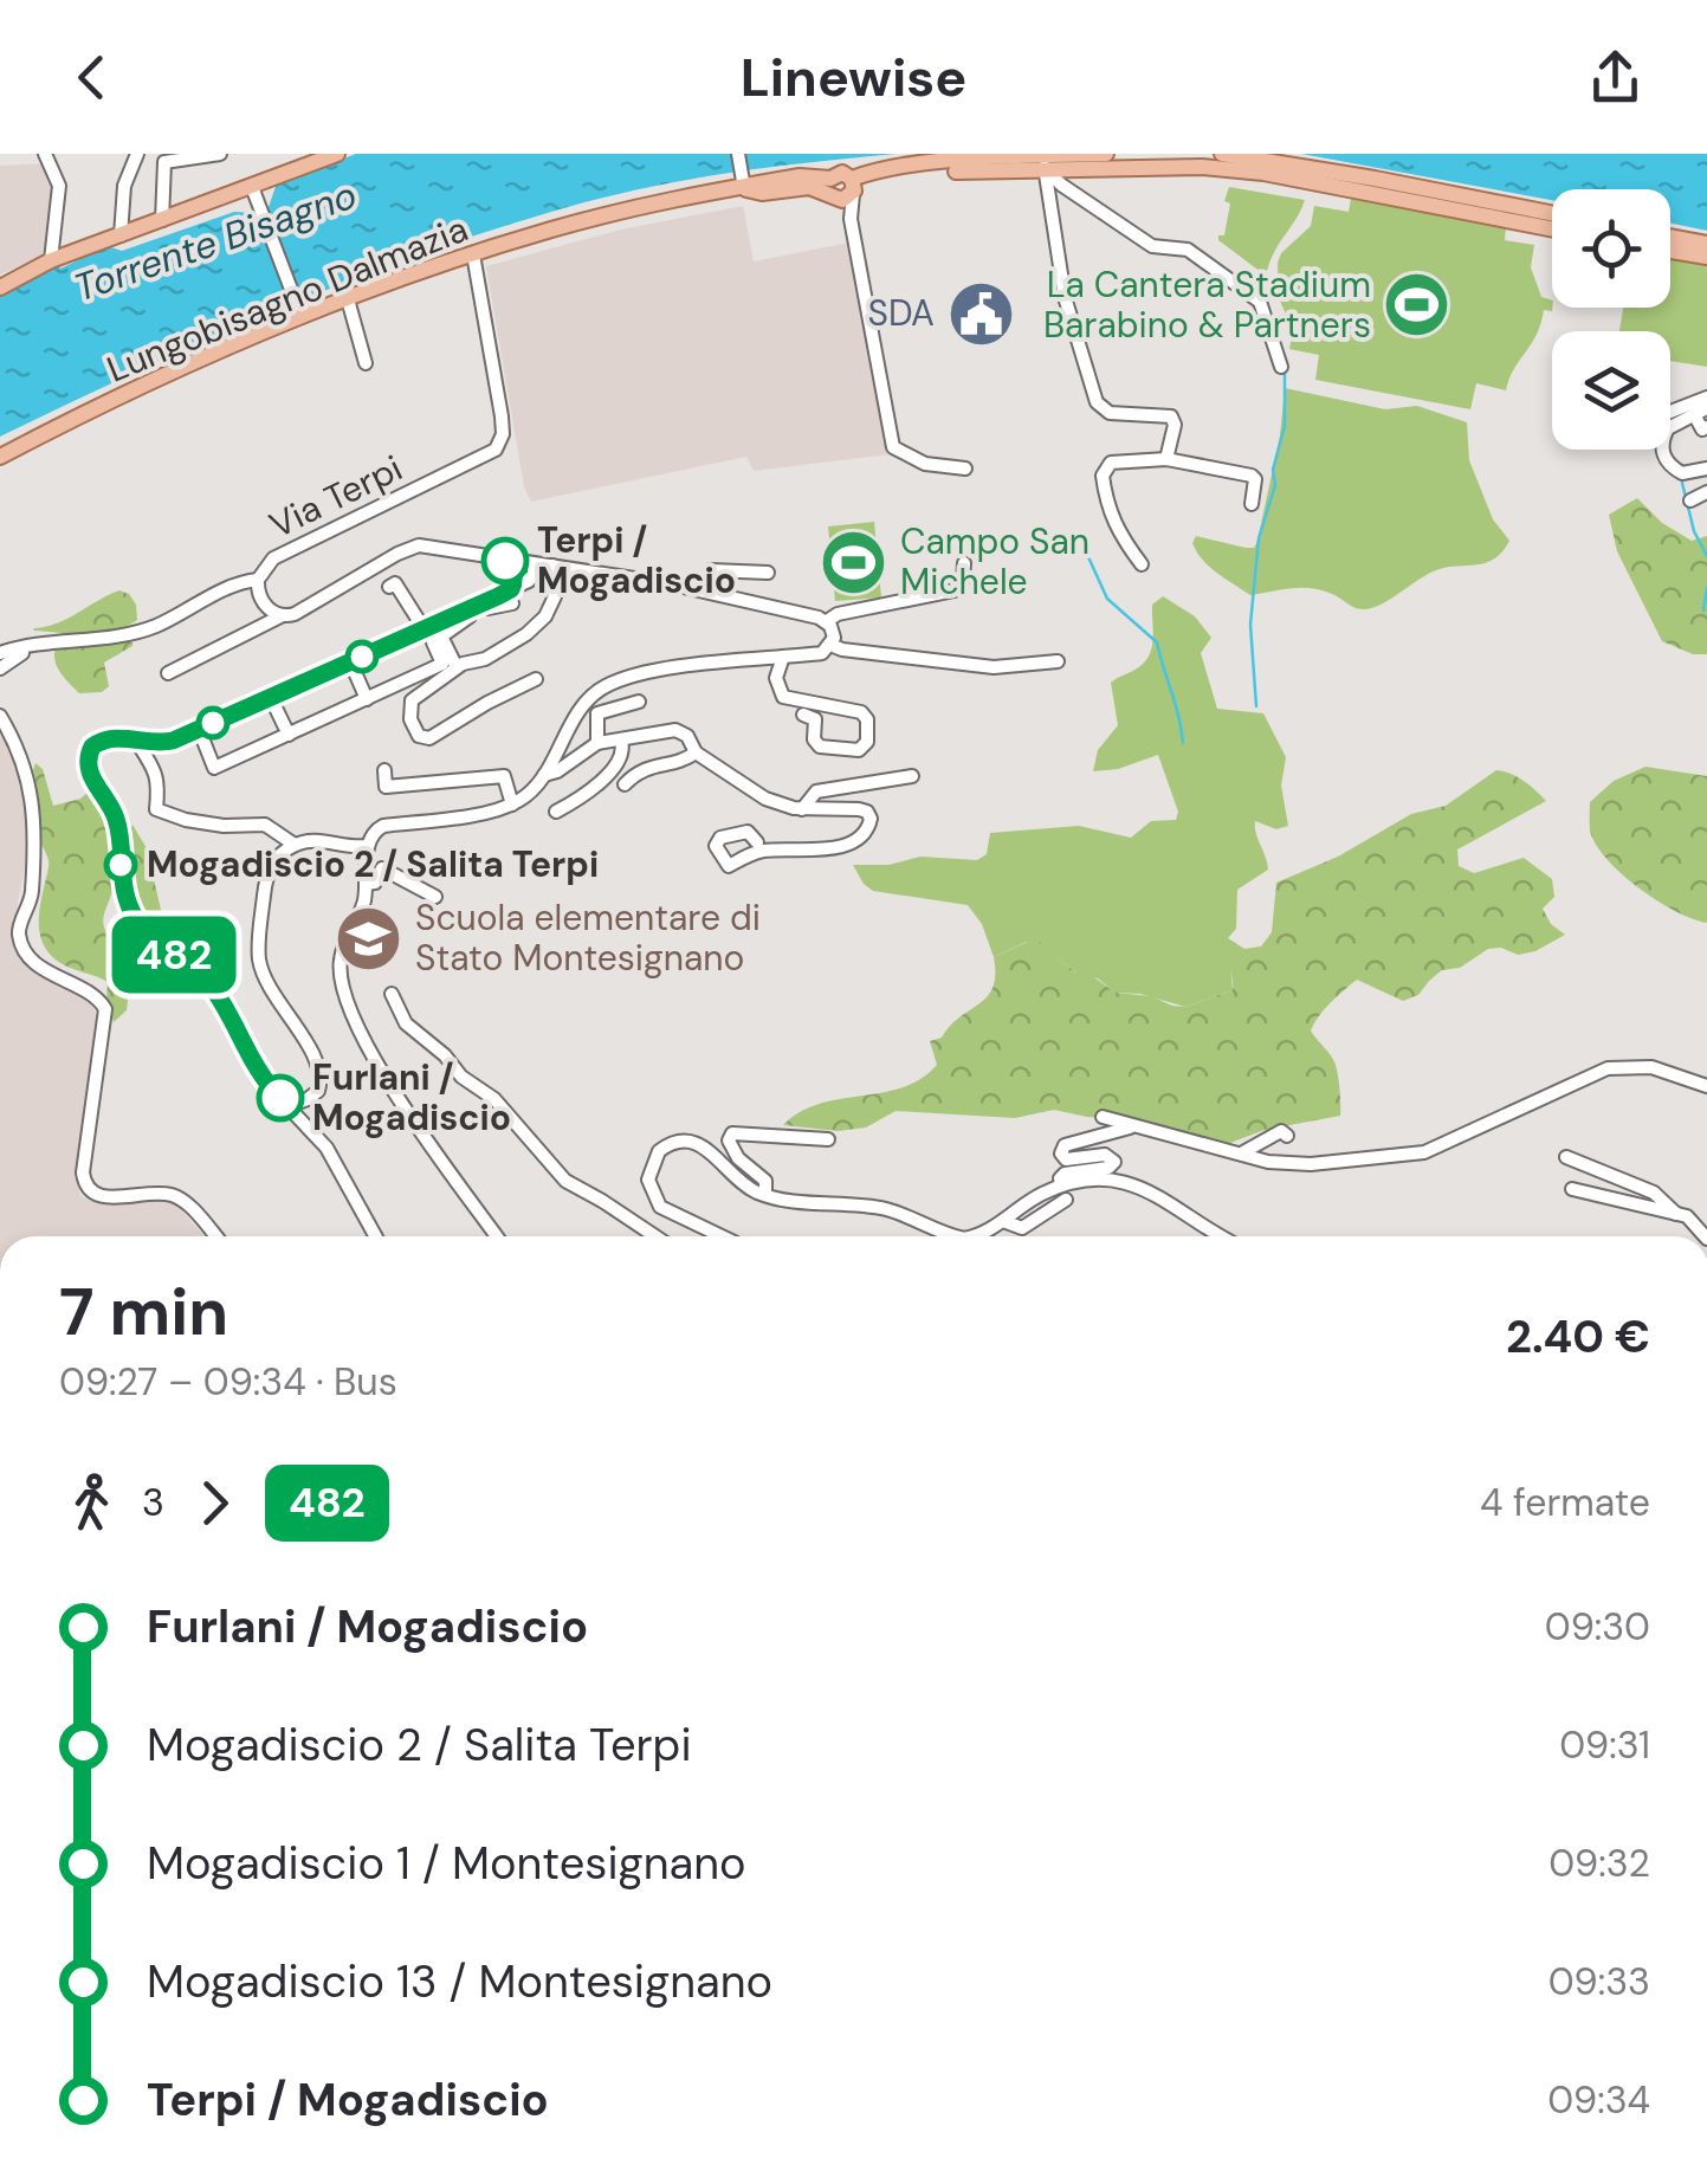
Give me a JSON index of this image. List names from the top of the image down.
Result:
{
  "streets": {
    "main road": ["Lungobisagno Dalmazia"],
    "street": ["Via Terpi"]
  },
  "crossings": [
    ["Lungobisagno Dalmazia", "Via Terpi"]
  ],
  "water": ["Torrente Bisagno"],
  "places": {
    "sports": ["La Cantera Stadium Barabino & Partners", "Campo San Michele"],
    "public building": ["SDA"],
    "other": ["Terpi / Mogadiscio", "Mogadiscio 2 / Salita Terpi", "Furlani / Mogadiscio"],
    "school or university": ["Scuola elementare di Stato Montesignano"]
  },
  "lines": ["bus line 482"],
  "page": {
    "header": "Linewise",
    "on_map": "482",
    "heading": ["7 min", "09:27 – 09:34 · Bus", "2.40 €"],
    "legs": ["3", "482", "4 fermate"],
    "list": [
      {
        "name": "Furlani / Mogadiscio",
        "value": "09:30"
      },
      {
        "name": "Mogadiscio 2 / Salita Terpi",
        "value": "09:31"
      },
      {
        "name": "Mogadiscio 1 / Montesignano",
        "value": "09:32"
      },
      {
        "name": "Mogadiscio 13 / Montesignano",
        "value": "09:33"
      },
      {
        "name": "Terpi / Mogadiscio",
        "value": "09:34"
      }
    ]
  }
}
